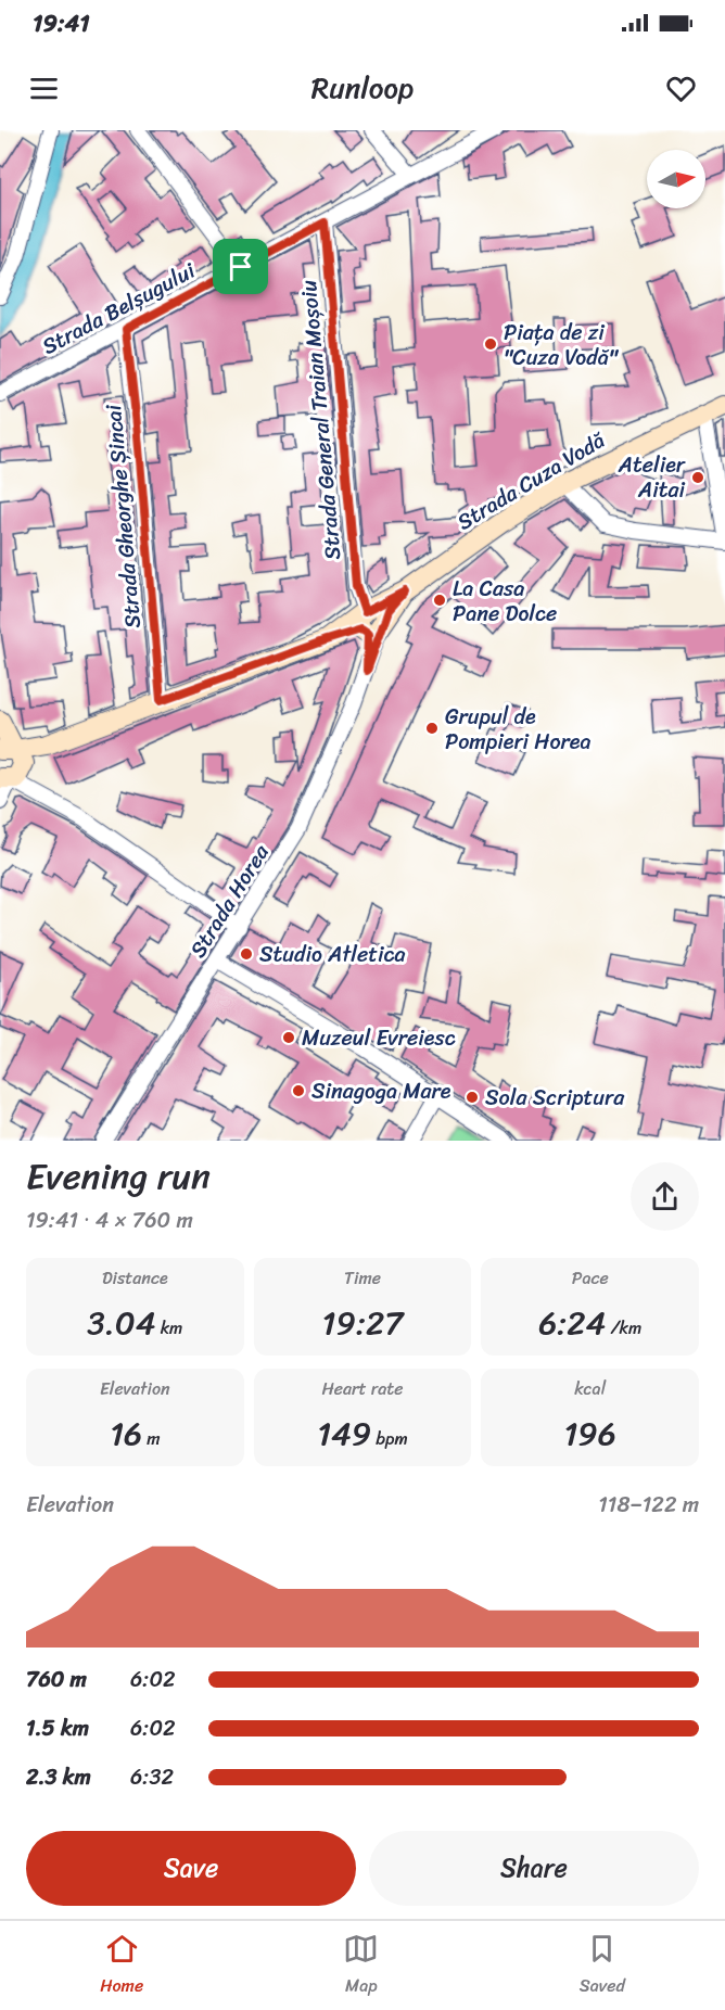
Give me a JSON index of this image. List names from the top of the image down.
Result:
{
  "streets": {
    "main road": ["Strada Cuza Vodă"],
    "street": [
      "Strada Belșugului",
      "Strada General Traian Moșoiu",
      "Strada Gheorghe Șincai",
      "Strada Horea"
    ]
  },
  "crossings": [
    ["Strada Belșugului", "Strada General Traian Moșoiu"],
    ["Strada Belșugului", "Strada Gheorghe Șincai"],
    ["Strada General Traian Moșoiu", "Strada Cuza Vodă"],
    ["Strada General Traian Moșoiu", "Strada Horea"],
    ["Strada Cuza Vodă", "Strada Gheorghe Șincai"],
    ["Strada Cuza Vodă", "Strada Horea"]
  ],
  "places": [
    "Piața de zi \"Cuza Vodă\"",
    "Atelier Aitai",
    "La Casa Pane Dolce",
    "Grupul de Pompieri Horea",
    "Studio Atletica",
    "Muzeul Evreiesc",
    "Sinagoga Mare",
    "Sola Scriptura"
  ],
  "north": "right",
  "page": {
    "status": "19:41",
    "header": "Runloop",
    "heading": ["Evening run", "19:41 · 4 × 760 m"],
    "stats": [
      ["Distance", "3.04 km"],
      ["Time", "19:27"],
      ["Pace", "6:24 /km"],
      ["Elevation", "16 m"],
      ["Heart rate", "149 bpm"],
      ["kcal", "196"]
    ],
    "chart": ["Elevation", "118–122 m"],
    "list": [
      {
        "name": "760 m",
        "note": "6:02"
      },
      {
        "name": "1.5 km",
        "note": "6:02"
      },
      {
        "name": "2.3 km",
        "note": "6:32"
      }
    ],
    "buttons": ["Save", "Share"],
    "tabs": ["Home", "Map", "Saved"]
  }
}
